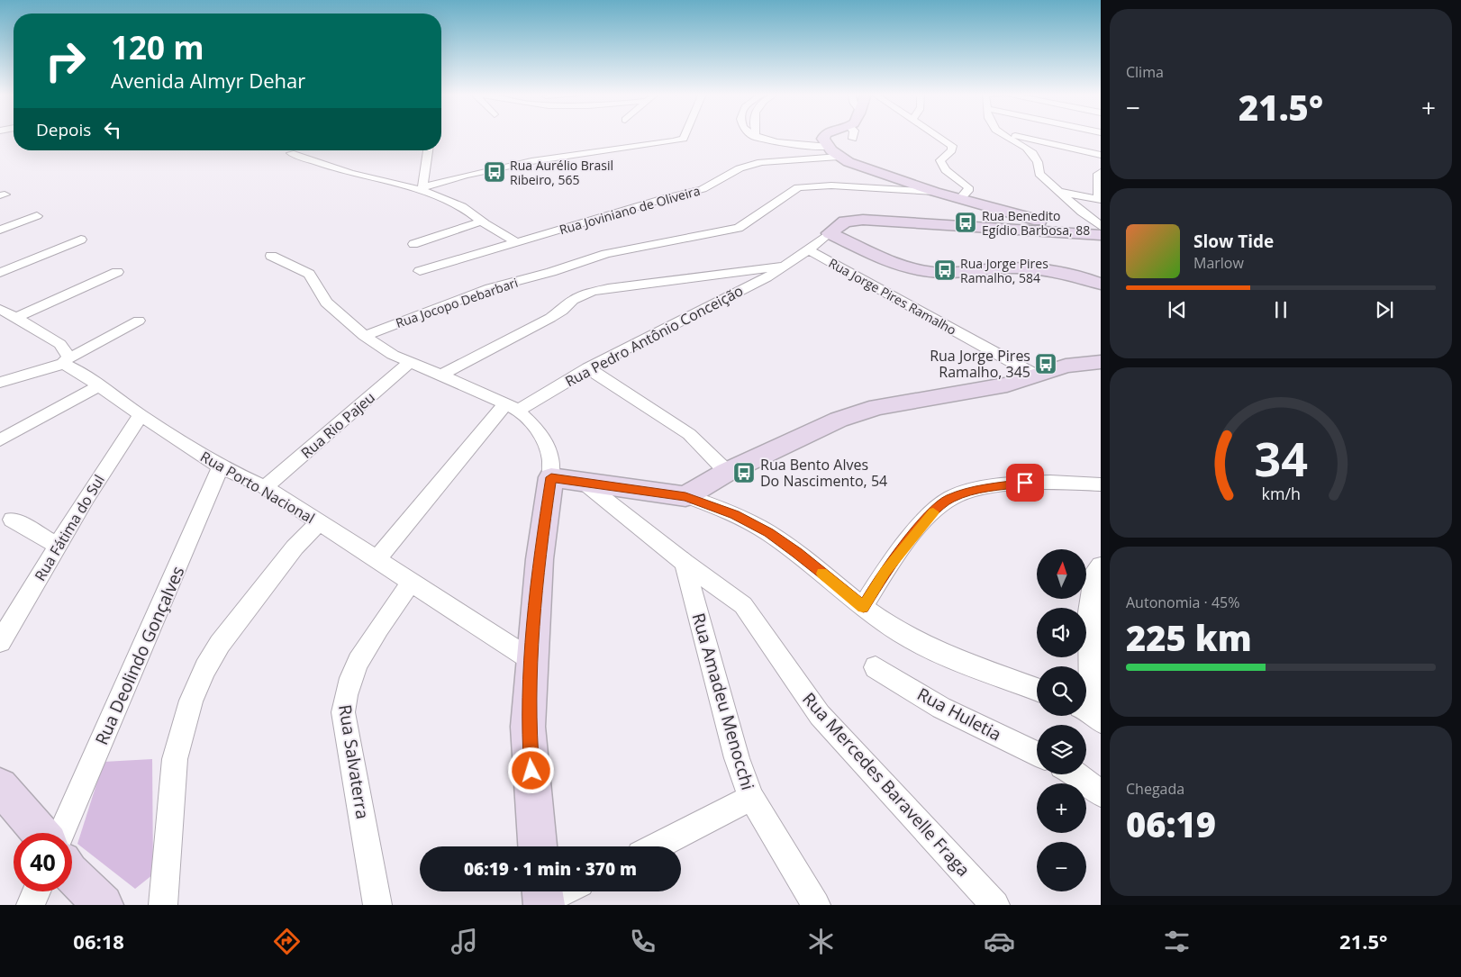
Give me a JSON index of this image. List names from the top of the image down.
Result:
{
  "streets": {
    "street": [
      "Rua Joviniano de Oliveira",
      "Rua Jorge Pires Ramalho",
      "Rua Jocopo Debarbari",
      "Rua Pedro Antônio Conceição",
      "Rua Rio Pajeu",
      "Rua Porto Nacional",
      "Rua Fátima do Sul",
      "Rua Deolindo Gonçalves",
      "Rua Amadeu Menocchi",
      "Rua Huletia",
      "Rua Salvaterra",
      "Rua Mercedes Baravelle Fraga"
    ]
  },
  "crossings": [
    ["Rua Jorge Pires Ramalho", "Rua Pedro Antônio Conceição"],
    ["Rua Pedro Antônio Conceição", "Rua Porto Nacional"],
    ["Rua Rio Pajeu", "Rua Porto Nacional"],
    ["Rua Porto Nacional", "Rua Fátima do Sul"],
    ["Rua Porto Nacional", "Rua Deolindo Gonçalves"],
    ["Rua Porto Nacional", "Rua Salvaterra"],
    ["Rua Amadeu Menocchi", "Rua Mercedes Baravelle Fraga"]
  ],
  "places": {
    "bus stop": [
      "Rua Aurélio Brasil Ribeiro, 565",
      "Rua Benedito Egídio Barbosa, 88",
      "Rua Jorge Pires Ramalho, 584",
      "Rua Jorge Pires Ramalho, 345",
      "Rua Bento Alves Do Nascimento, 54"
    ]
  },
  "north": "top",
  "page": {
    "tile": [
      "Clima",
      ["Autonomia · 45%", "225 km"],
      ["Chegada", "06:19"]
    ],
    "turn": ["120 m", "Avenida Almyr Dehar"],
    "heat": ["−", "21.5°", "+"],
    "then": "Depois",
    "song": ["Slow Tide", "Marlow"],
    "map_buttons": ["+", "−"],
    "limit": "40",
    "trip": "06:19 · 1 min · 370 m",
    "tabs": ["06:18", "21.5°"],
    "gauge": ["34", "km/h"]
  }
}
